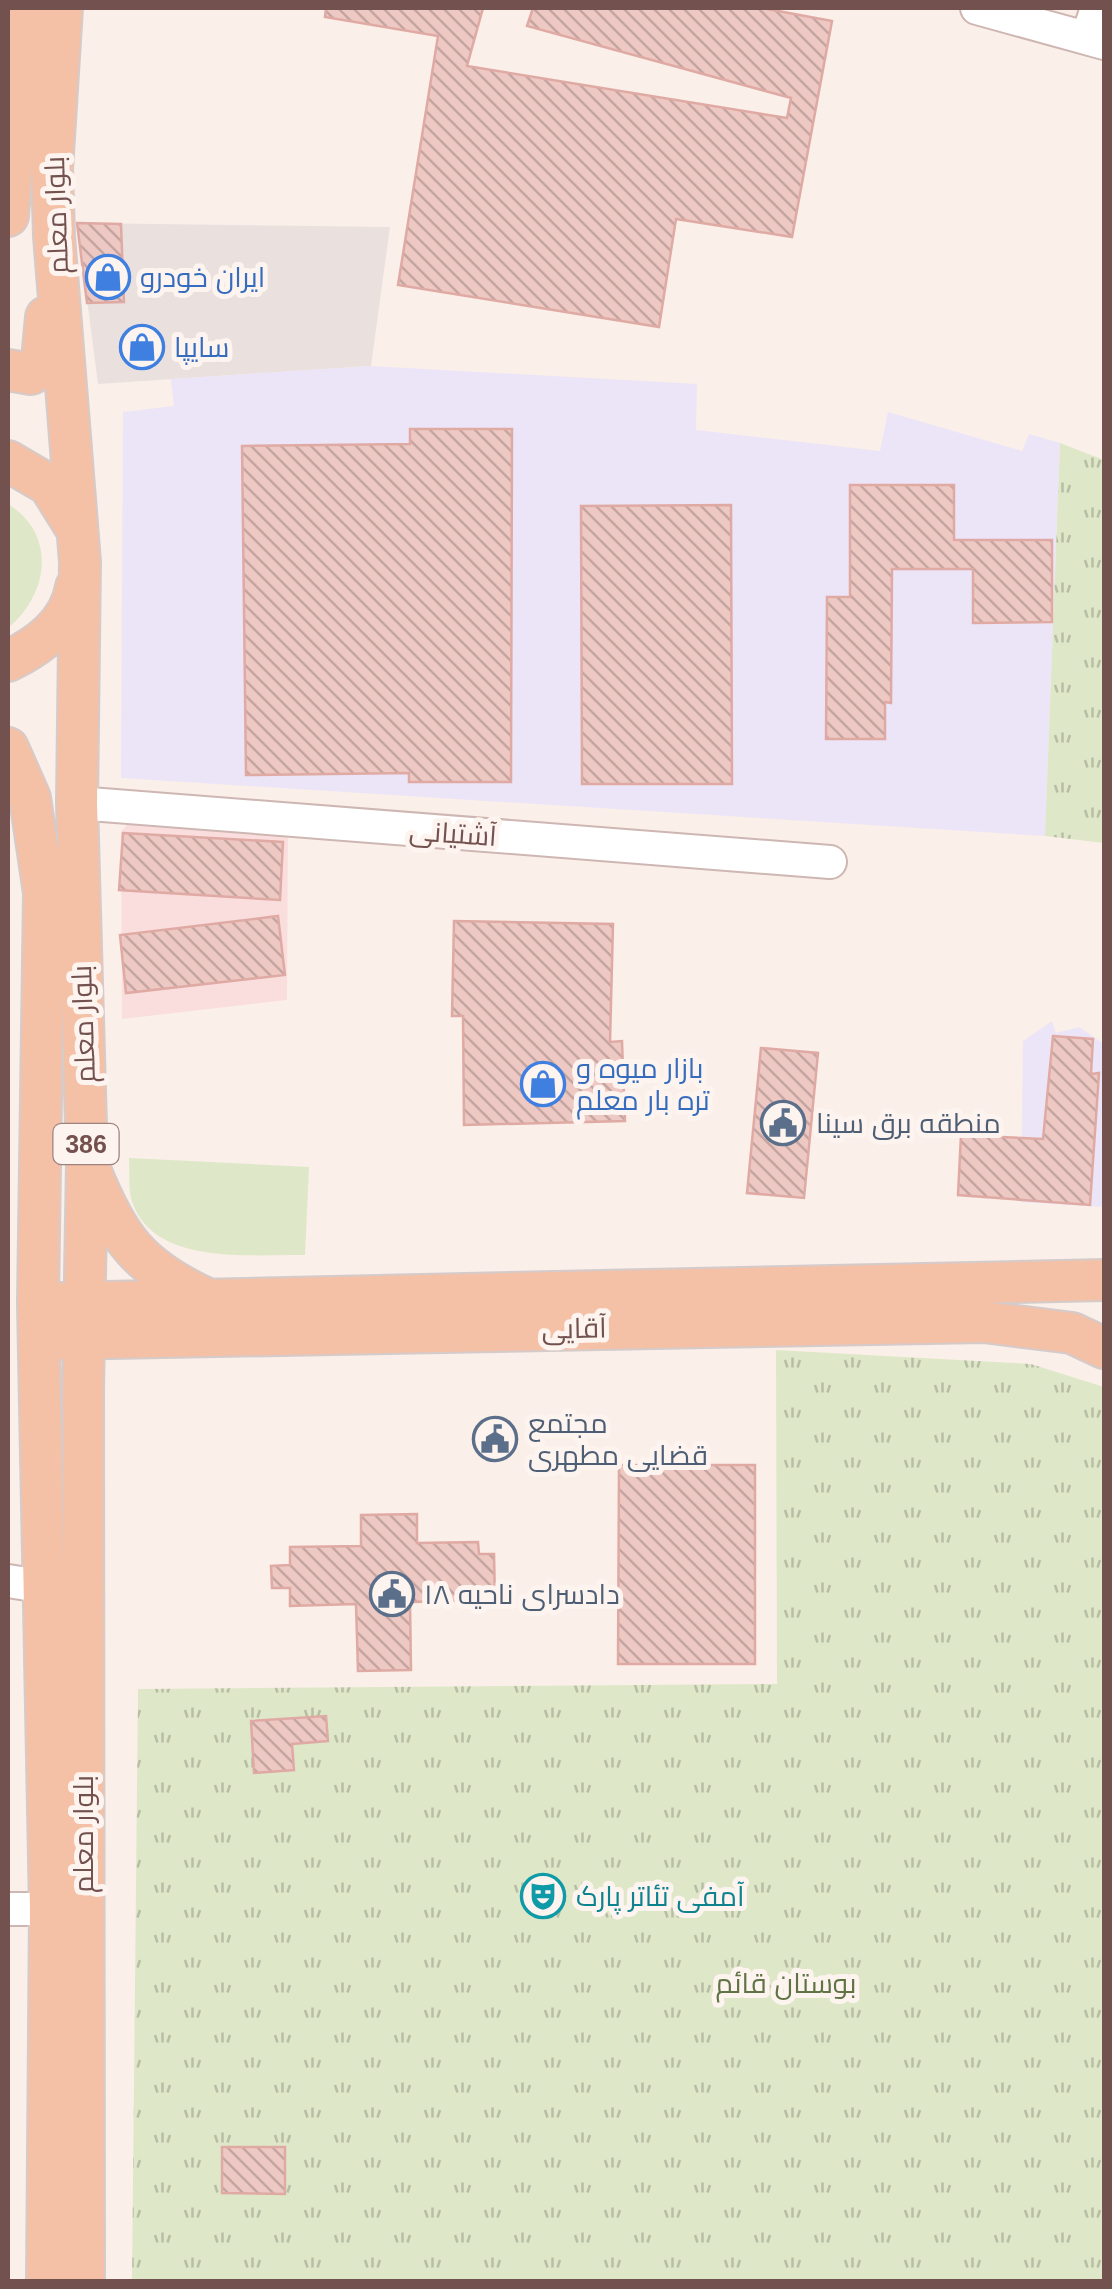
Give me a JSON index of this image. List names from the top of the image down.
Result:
{
  "streets": {
    "main road": ["بلوار معلم", "386", "آقایی"],
    "street": ["آشتیانی"]
  },
  "crossings": [
    ["بلوار معلم", "آشتیانی"],
    ["بلوار معلم", "آقایی"]
  ],
  "parks": ["بوستان قائم"],
  "places": {
    "shop": ["ایران خودرو", "سایپا", "بازار میوه و تره بار معلم"],
    "public building": ["منطقه برق سینا", "مجتمع قضایی مطهری", "دادسرای ناحیه ۱۸"],
    "theatre": ["آمفی تئاتر پارک"]
  }
}
